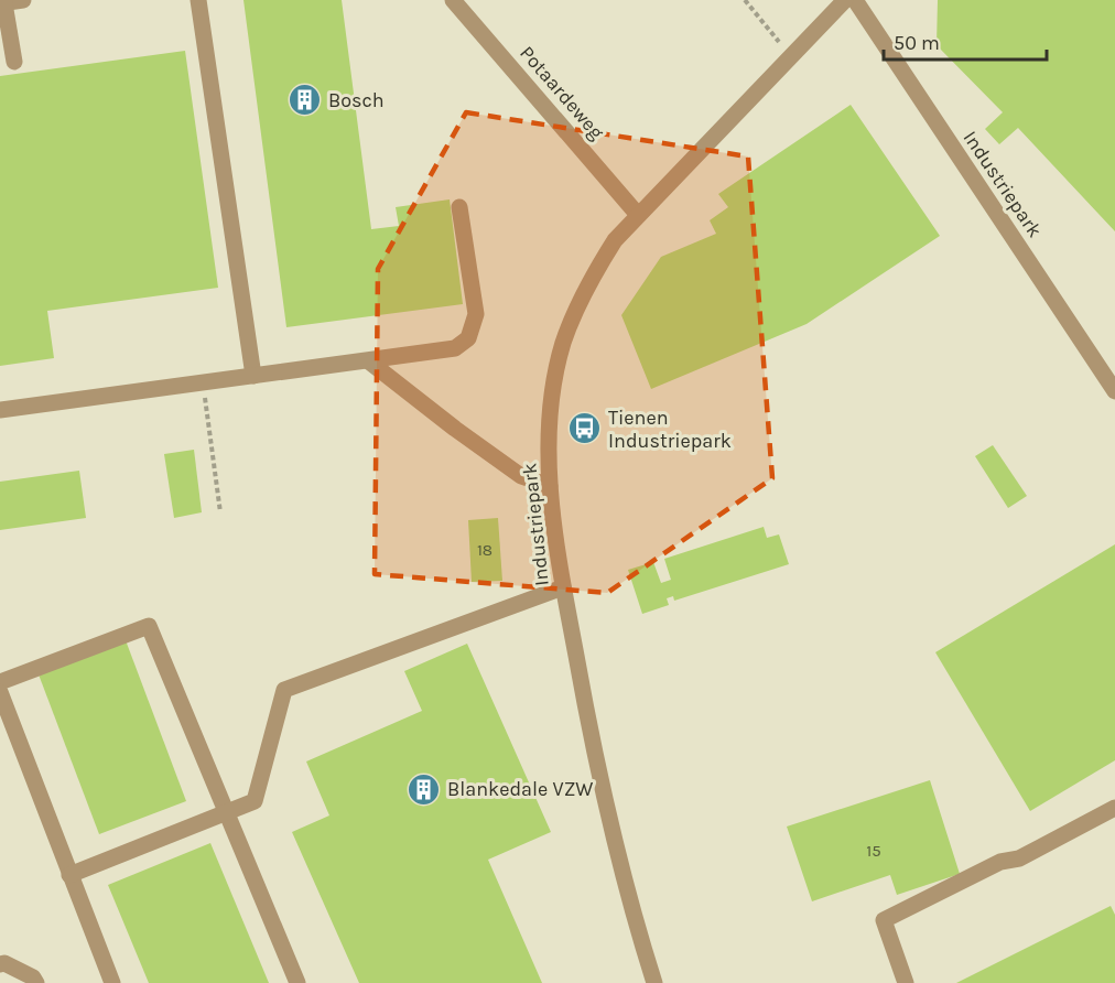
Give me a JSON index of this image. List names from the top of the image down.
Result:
{
  "streets": {
    "street": ["Potaardeweg", "Industriepark"]
  },
  "crossings": [
    ["Potaardeweg", "Industriepark"]
  ],
  "places": {
    "building": ["Bosch", "Blankedale VZW"],
    "bus stop": ["Tienen Industriepark"]
  },
  "house_numbers": ["18", "15"],
  "scale_bar": "50 m"
}
